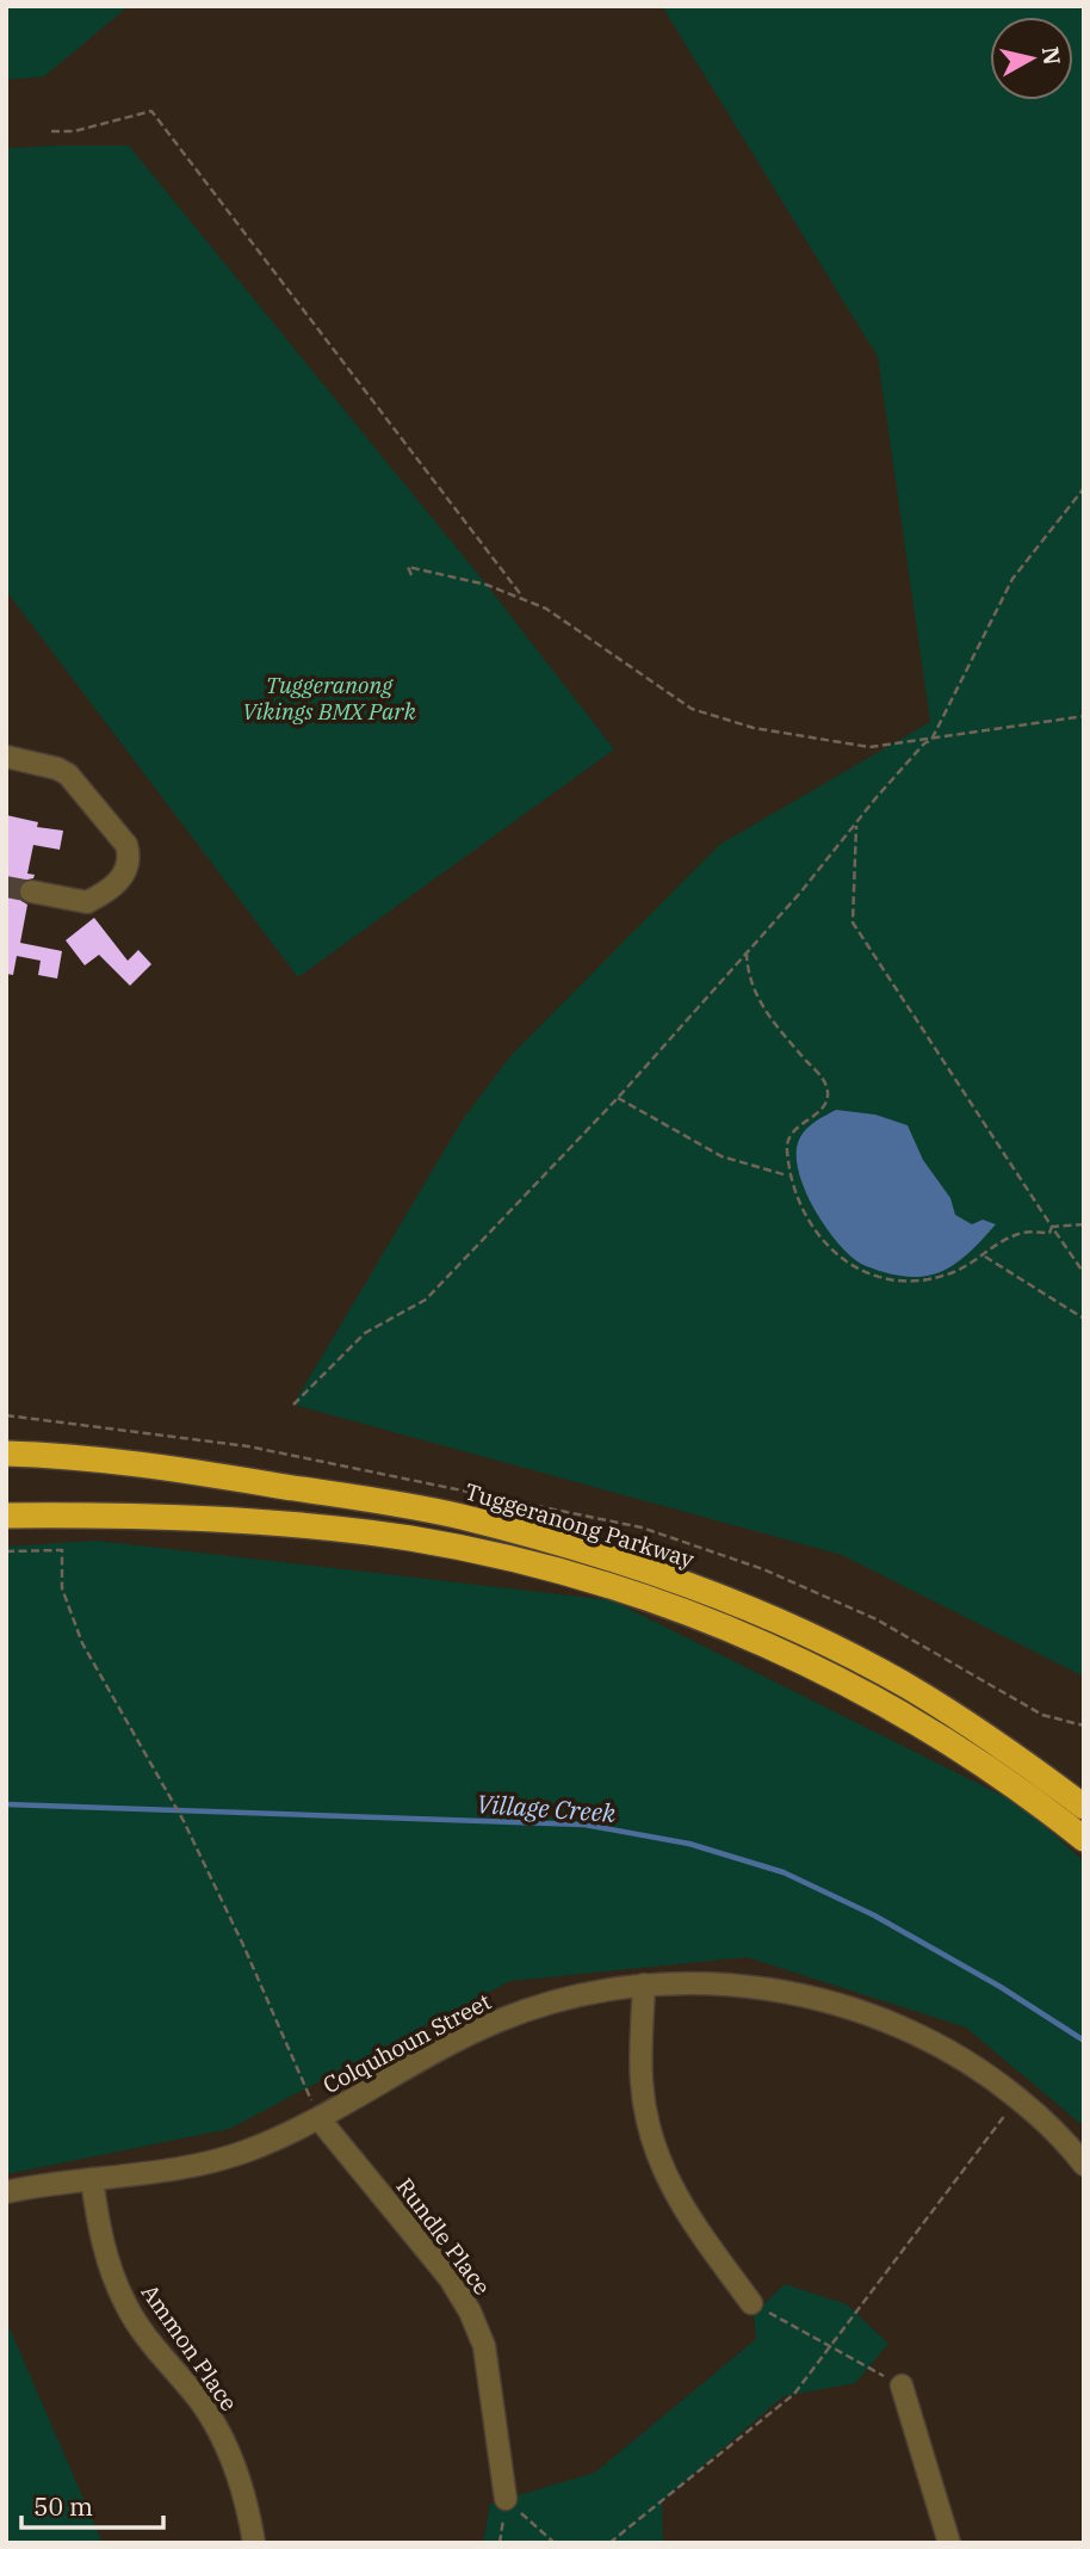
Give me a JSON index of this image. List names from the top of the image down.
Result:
{
  "streets": {
    "highway": ["Tuggeranong Parkway"],
    "street": ["Colquhoun Street", "Rundle Place", "Ammon Place"]
  },
  "crossings": [
    ["Colquhoun Street", "Rundle Place"],
    ["Colquhoun Street", "Ammon Place"]
  ],
  "water": ["Village Creek"],
  "parks": ["Tuggeranong Vikings BMX Park"],
  "scale_bar": "50 m",
  "north": "right"
}
